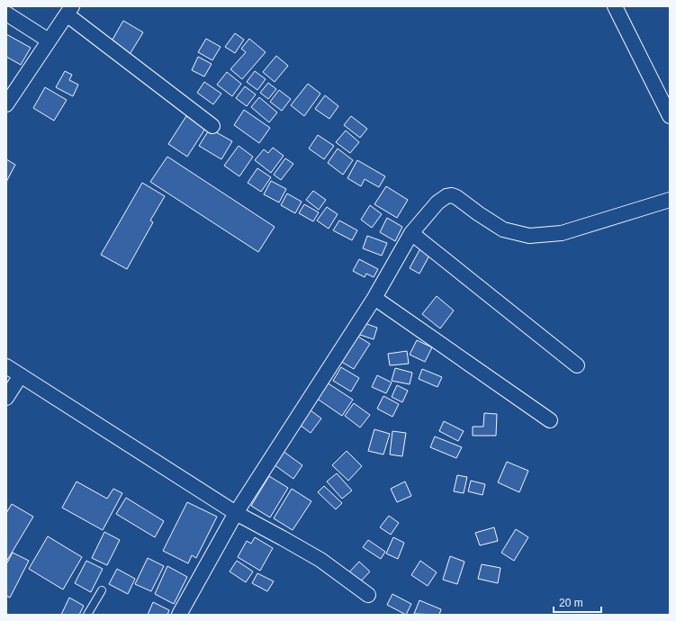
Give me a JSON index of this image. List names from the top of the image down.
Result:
{
  "scale_bar": "20 m"
}
